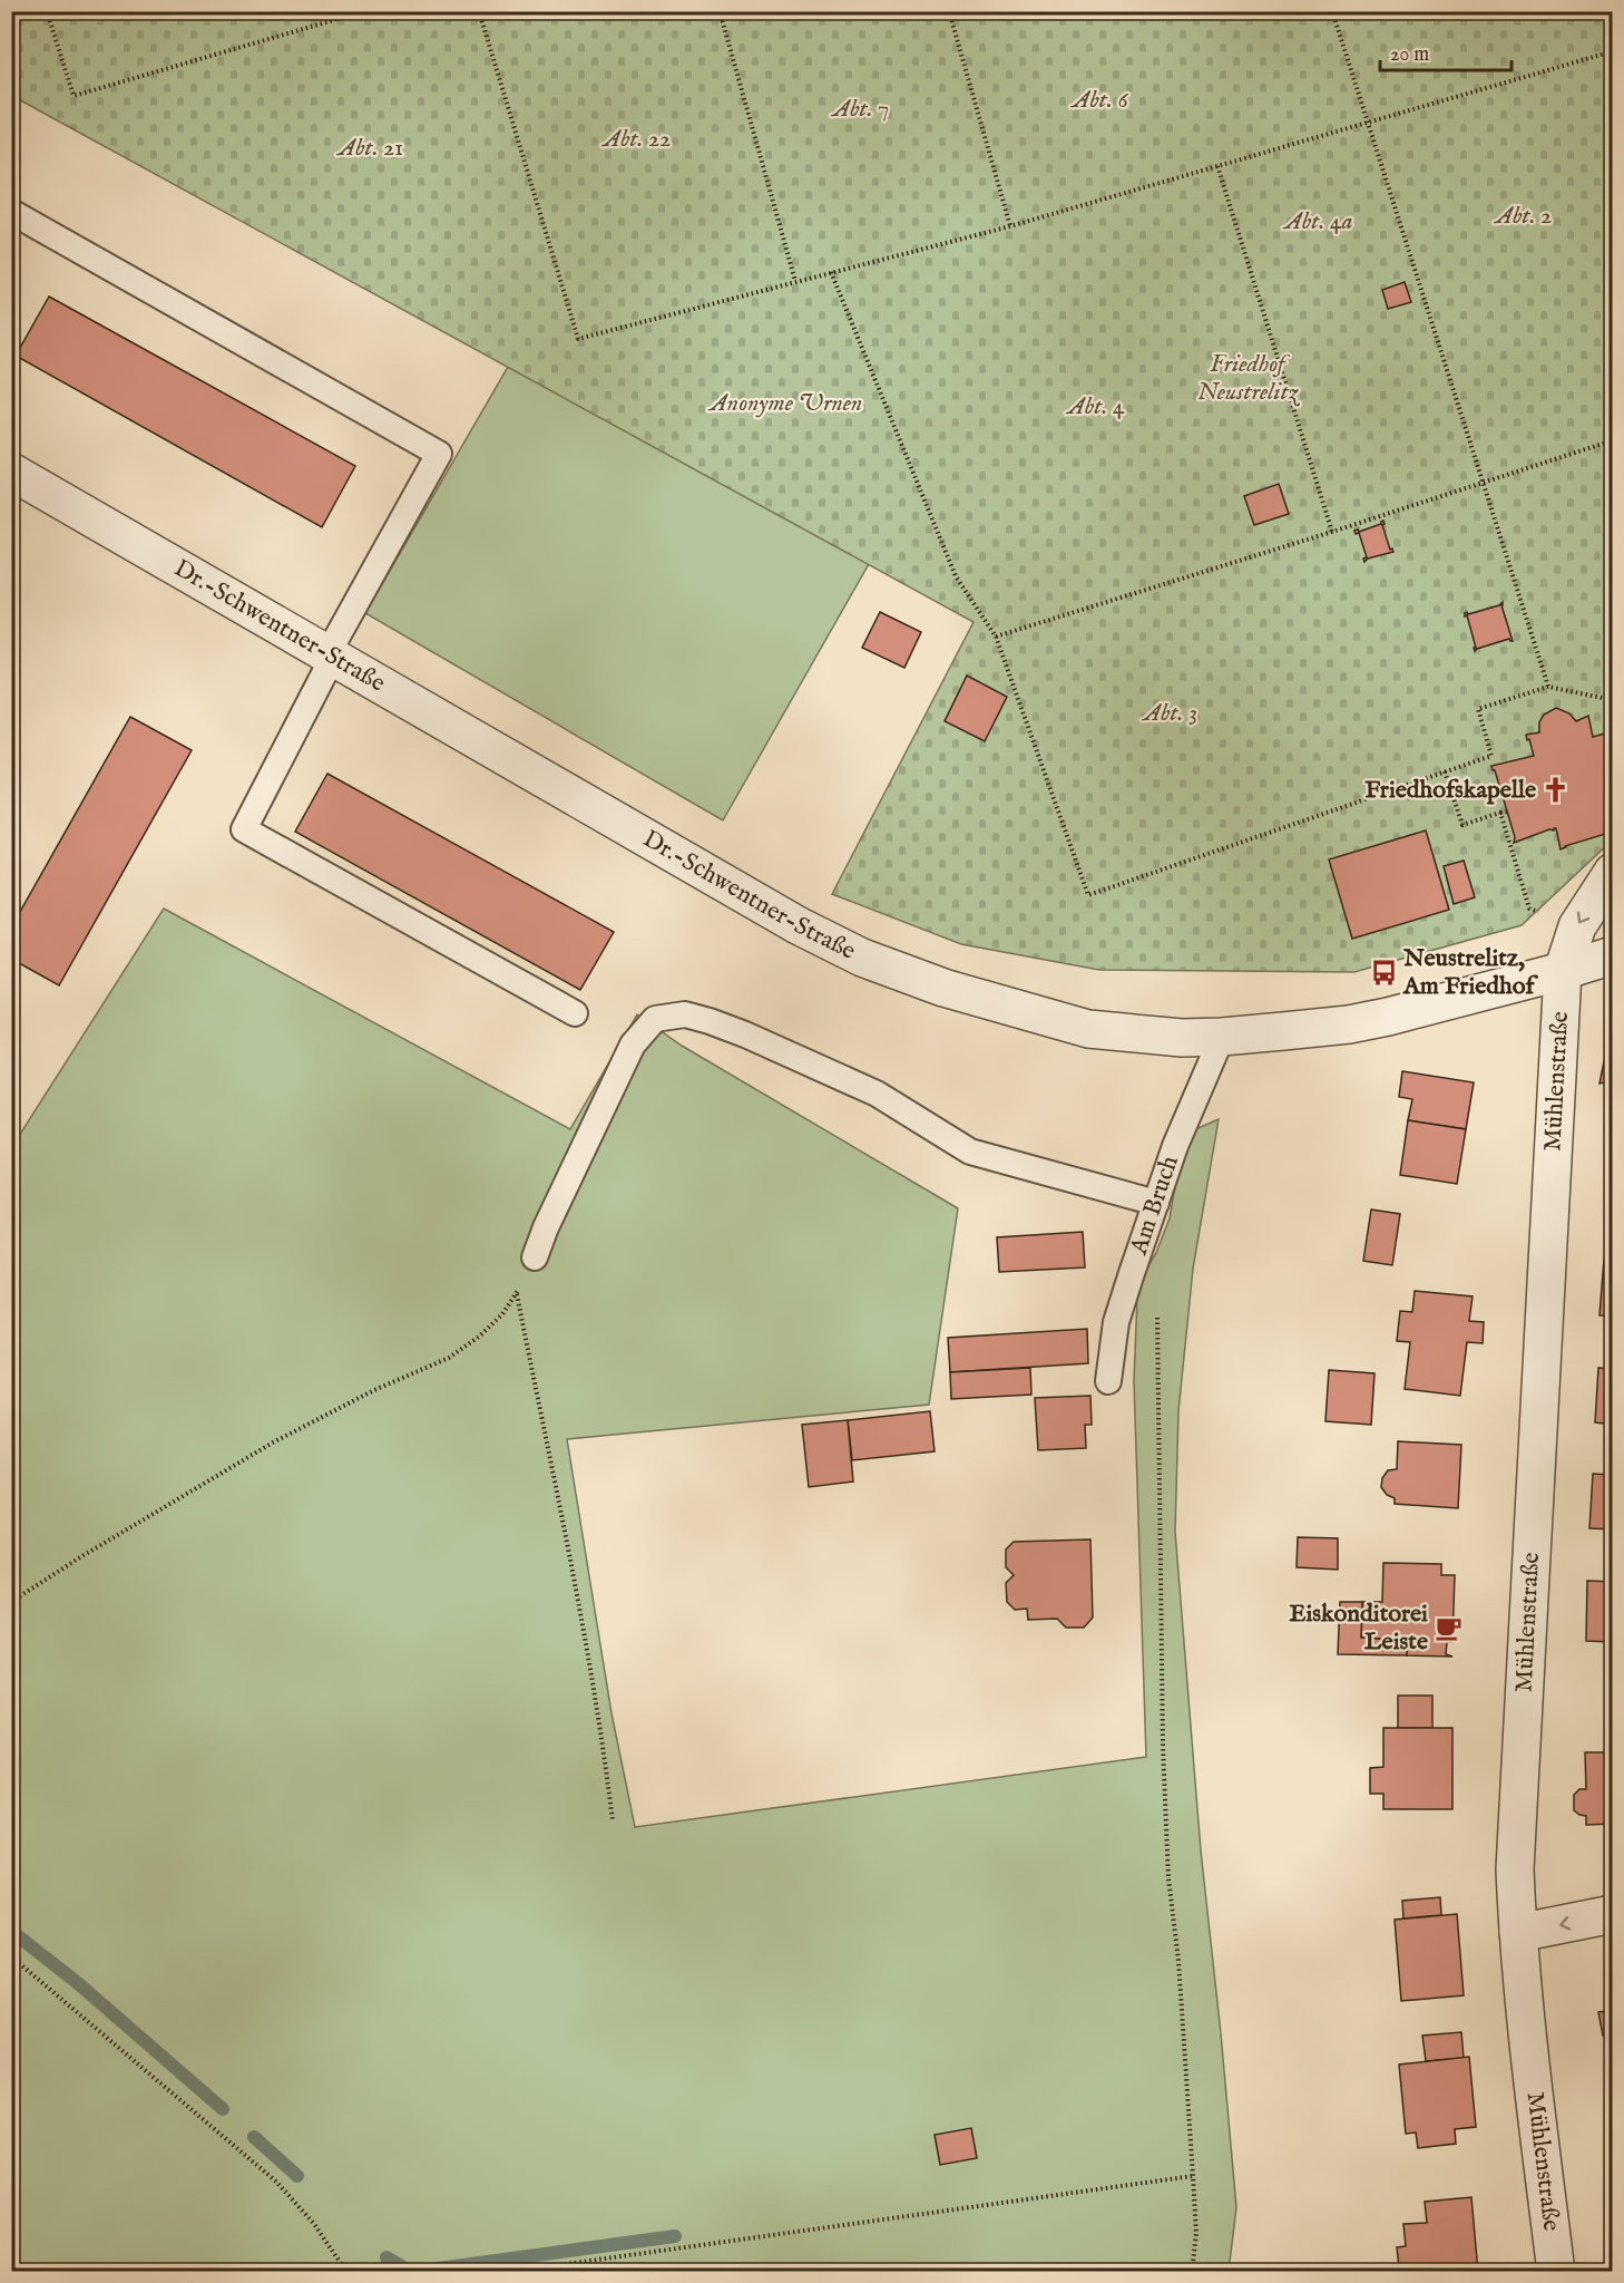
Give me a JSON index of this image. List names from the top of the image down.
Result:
{
  "streets": {
    "street": ["Dr.-Schwentner-Straße", "Mühlenstraße"],
    "lane": ["Am Bruch"]
  },
  "crossings": [
    ["Dr.-Schwentner-Straße", "Mühlenstraße"],
    ["Dr.-Schwentner-Straße", "Am Bruch"]
  ],
  "parks": [
    "Abt. 6",
    "Abt. 7",
    "Abt. 22",
    "Abt. 21",
    "Abt. 2",
    "Abt. 4a",
    "Friedhof Neustrelitz",
    "Anonyme Urnen",
    "Abt. 4",
    "Abt. 3"
  ],
  "places": {
    "church": ["Friedhofskapelle"],
    "bus stop": ["Neustrelitz, Am Friedhof"],
    "cafe": ["Eiskonditorei Leiste"]
  },
  "scale_bar": "20 m"
}
